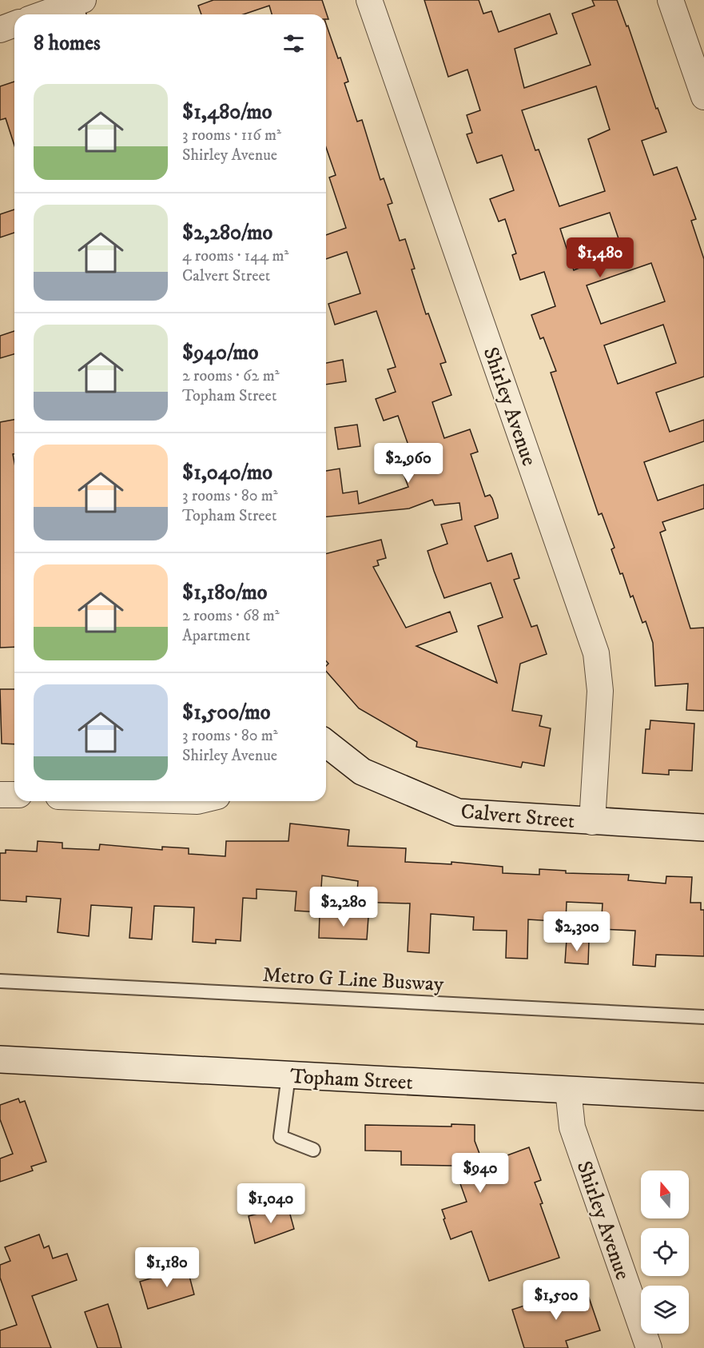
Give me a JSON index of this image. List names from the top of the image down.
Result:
{
  "streets": {
    "main road": ["Calvert Street", "Topham Street"],
    "street": ["Shirley Avenue"],
    "lane": ["Metro G Line Busway"]
  },
  "crossings": [
    ["Shirley Avenue", "Calvert Street"],
    ["Shirley Avenue", "Topham Street"]
  ],
  "north": "top",
  "page": {
    "heading": "8 homes",
    "list": [
      {
        "name": "$1,480/mo",
        "note": "3 rooms · 116 m² · Shirley Avenue"
      },
      {
        "name": "$2,280/mo",
        "note": "4 rooms · 144 m² · Calvert Street"
      },
      {
        "name": "$940/mo",
        "note": "2 rooms · 62 m² · Topham Street"
      },
      {
        "name": "$1,040/mo",
        "note": "3 rooms · 80 m² · Topham Street"
      },
      {
        "name": "$1,180/mo",
        "note": "2 rooms · 68 m² · Apartment"
      },
      {
        "name": "$1,500/mo",
        "note": "3 rooms · 80 m² · Shirley Avenue"
      }
    ],
    "price": [
      "$1,480",
      "$2,960",
      "$2,280",
      "$2,300",
      "$940",
      "$1,040",
      "$1,180",
      "$1,500"
    ]
  }
}
